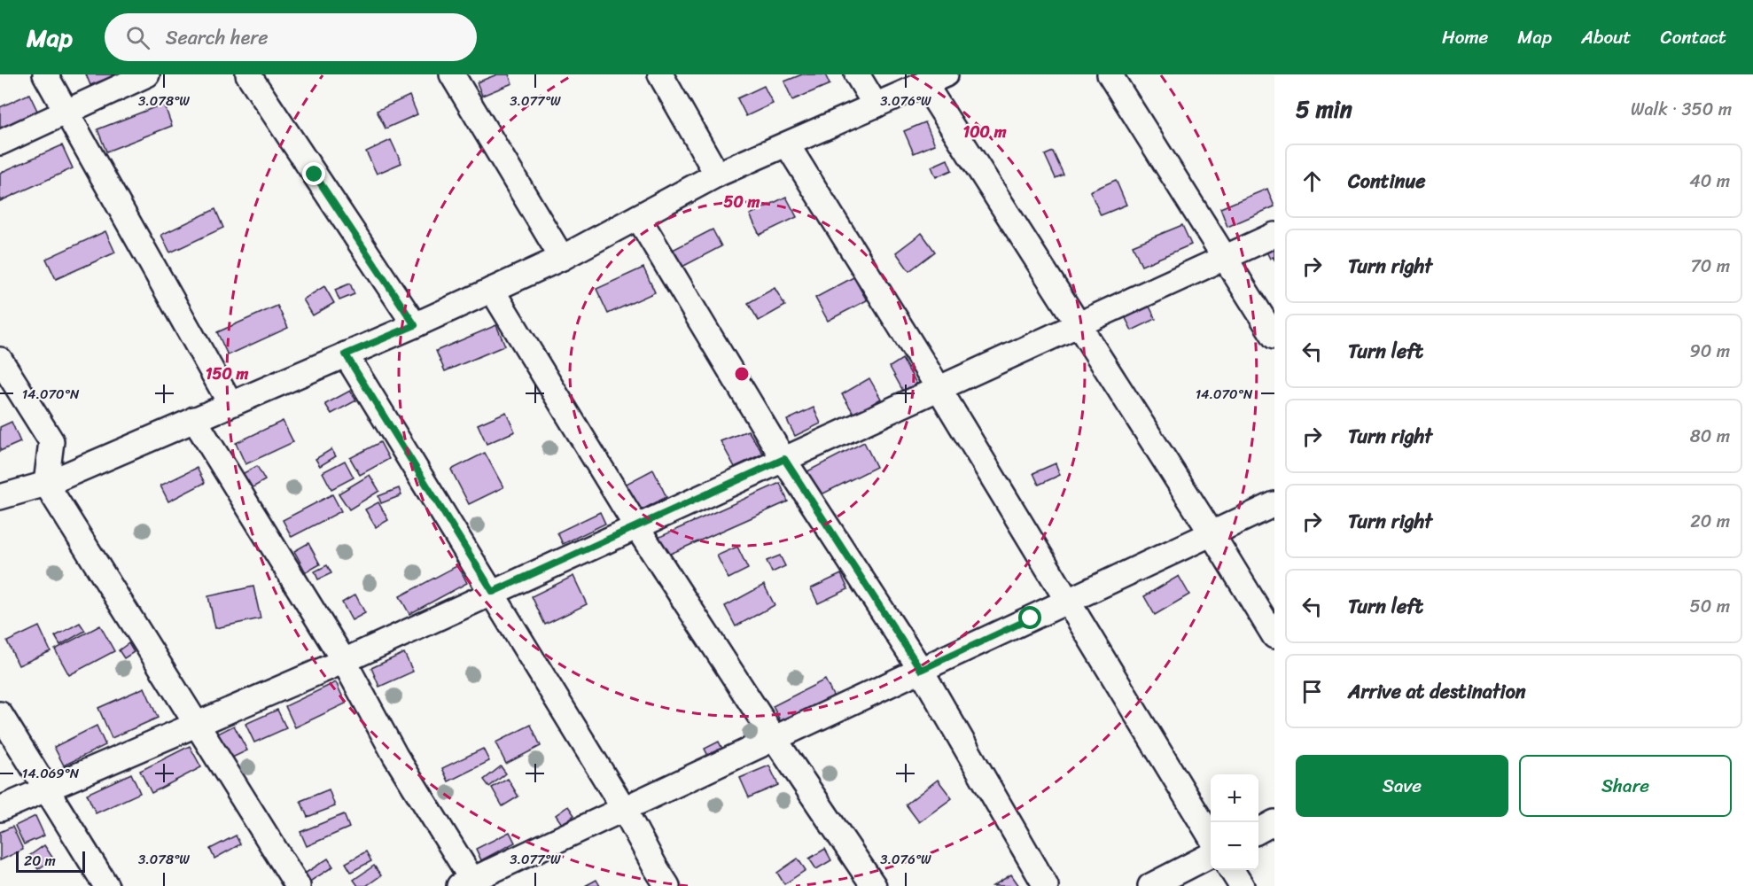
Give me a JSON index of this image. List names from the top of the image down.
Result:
{
  "scale_bar": "20 m",
  "page": {
    "header": "Map",
    "search": "Search here",
    "nav": [
      "Home",
      "Map",
      "About",
      "Contact"
    ],
    "heading": ["5 min", "Walk · 350 m"],
    "list": [
      ["Continue", "40 m"],
      ["Turn right", "70 m"],
      ["Turn left", "90 m"],
      ["Turn right", "80 m"],
      ["Turn right", "20 m"],
      ["Turn left", "50 m"],
      "Arrive at destination"
    ],
    "buttons": ["Save", "Share"],
    "map_buttons": ["+", "−"],
    "scale": "20 m"
  },
  "coordinates": [
    "3.078°W",
    "3.077°W",
    "3.076°W",
    "14.070°N",
    "14.069°N"
  ],
  "rings": ["100 m", "50 m", "150 m"]
}
